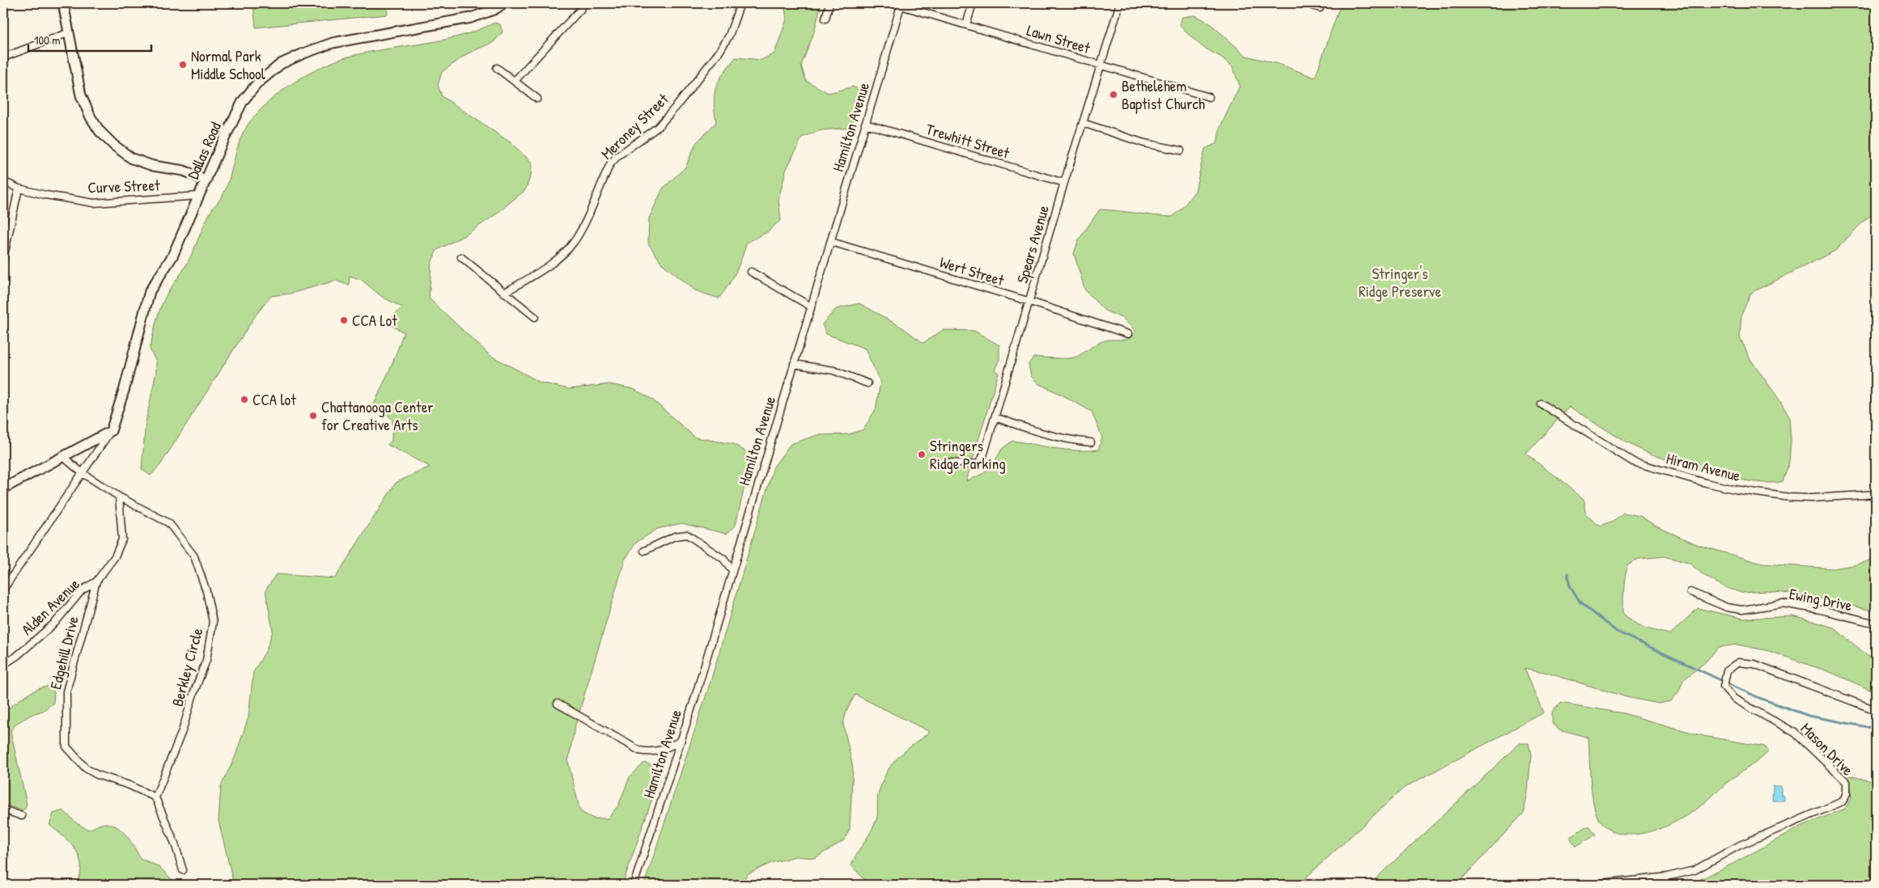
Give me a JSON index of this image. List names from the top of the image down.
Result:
{
  "streets": {
    "street": [
      "Lawn Street",
      "Meroney Street",
      "Hamilton Avenue",
      "Trewhitt Street",
      "Dallas Road",
      "Curve Street",
      "Spears Avenue",
      "Wert Street",
      "Hiram Avenue",
      "Ewing Drive",
      "Alden Avenue",
      "Edgehill Drive",
      "Berkley Circle",
      "Mason Drive"
    ]
  },
  "crossings": [
    ["Lawn Street", "Hamilton Avenue"],
    ["Lawn Street", "Spears Avenue"],
    ["Hamilton Avenue", "Trewhitt Street"],
    ["Hamilton Avenue", "Wert Street"],
    ["Trewhitt Street", "Spears Avenue"],
    ["Dallas Road", "Curve Street"],
    ["Dallas Road", "Berkley Circle"],
    ["Spears Avenue", "Wert Street"],
    ["Alden Avenue", "Edgehill Drive"],
    ["Edgehill Drive", "Berkley Circle"]
  ],
  "parks": ["Stringer's Ridge Preserve"],
  "places": [
    "Normal Park Middle School",
    "Bethelehem Baptist Church",
    "CCA Lot",
    "CCA lot",
    "Chattanooga Center for Creative Arts",
    "Stringers Ridge Parking"
  ],
  "scale_bar": "100 m"
}
